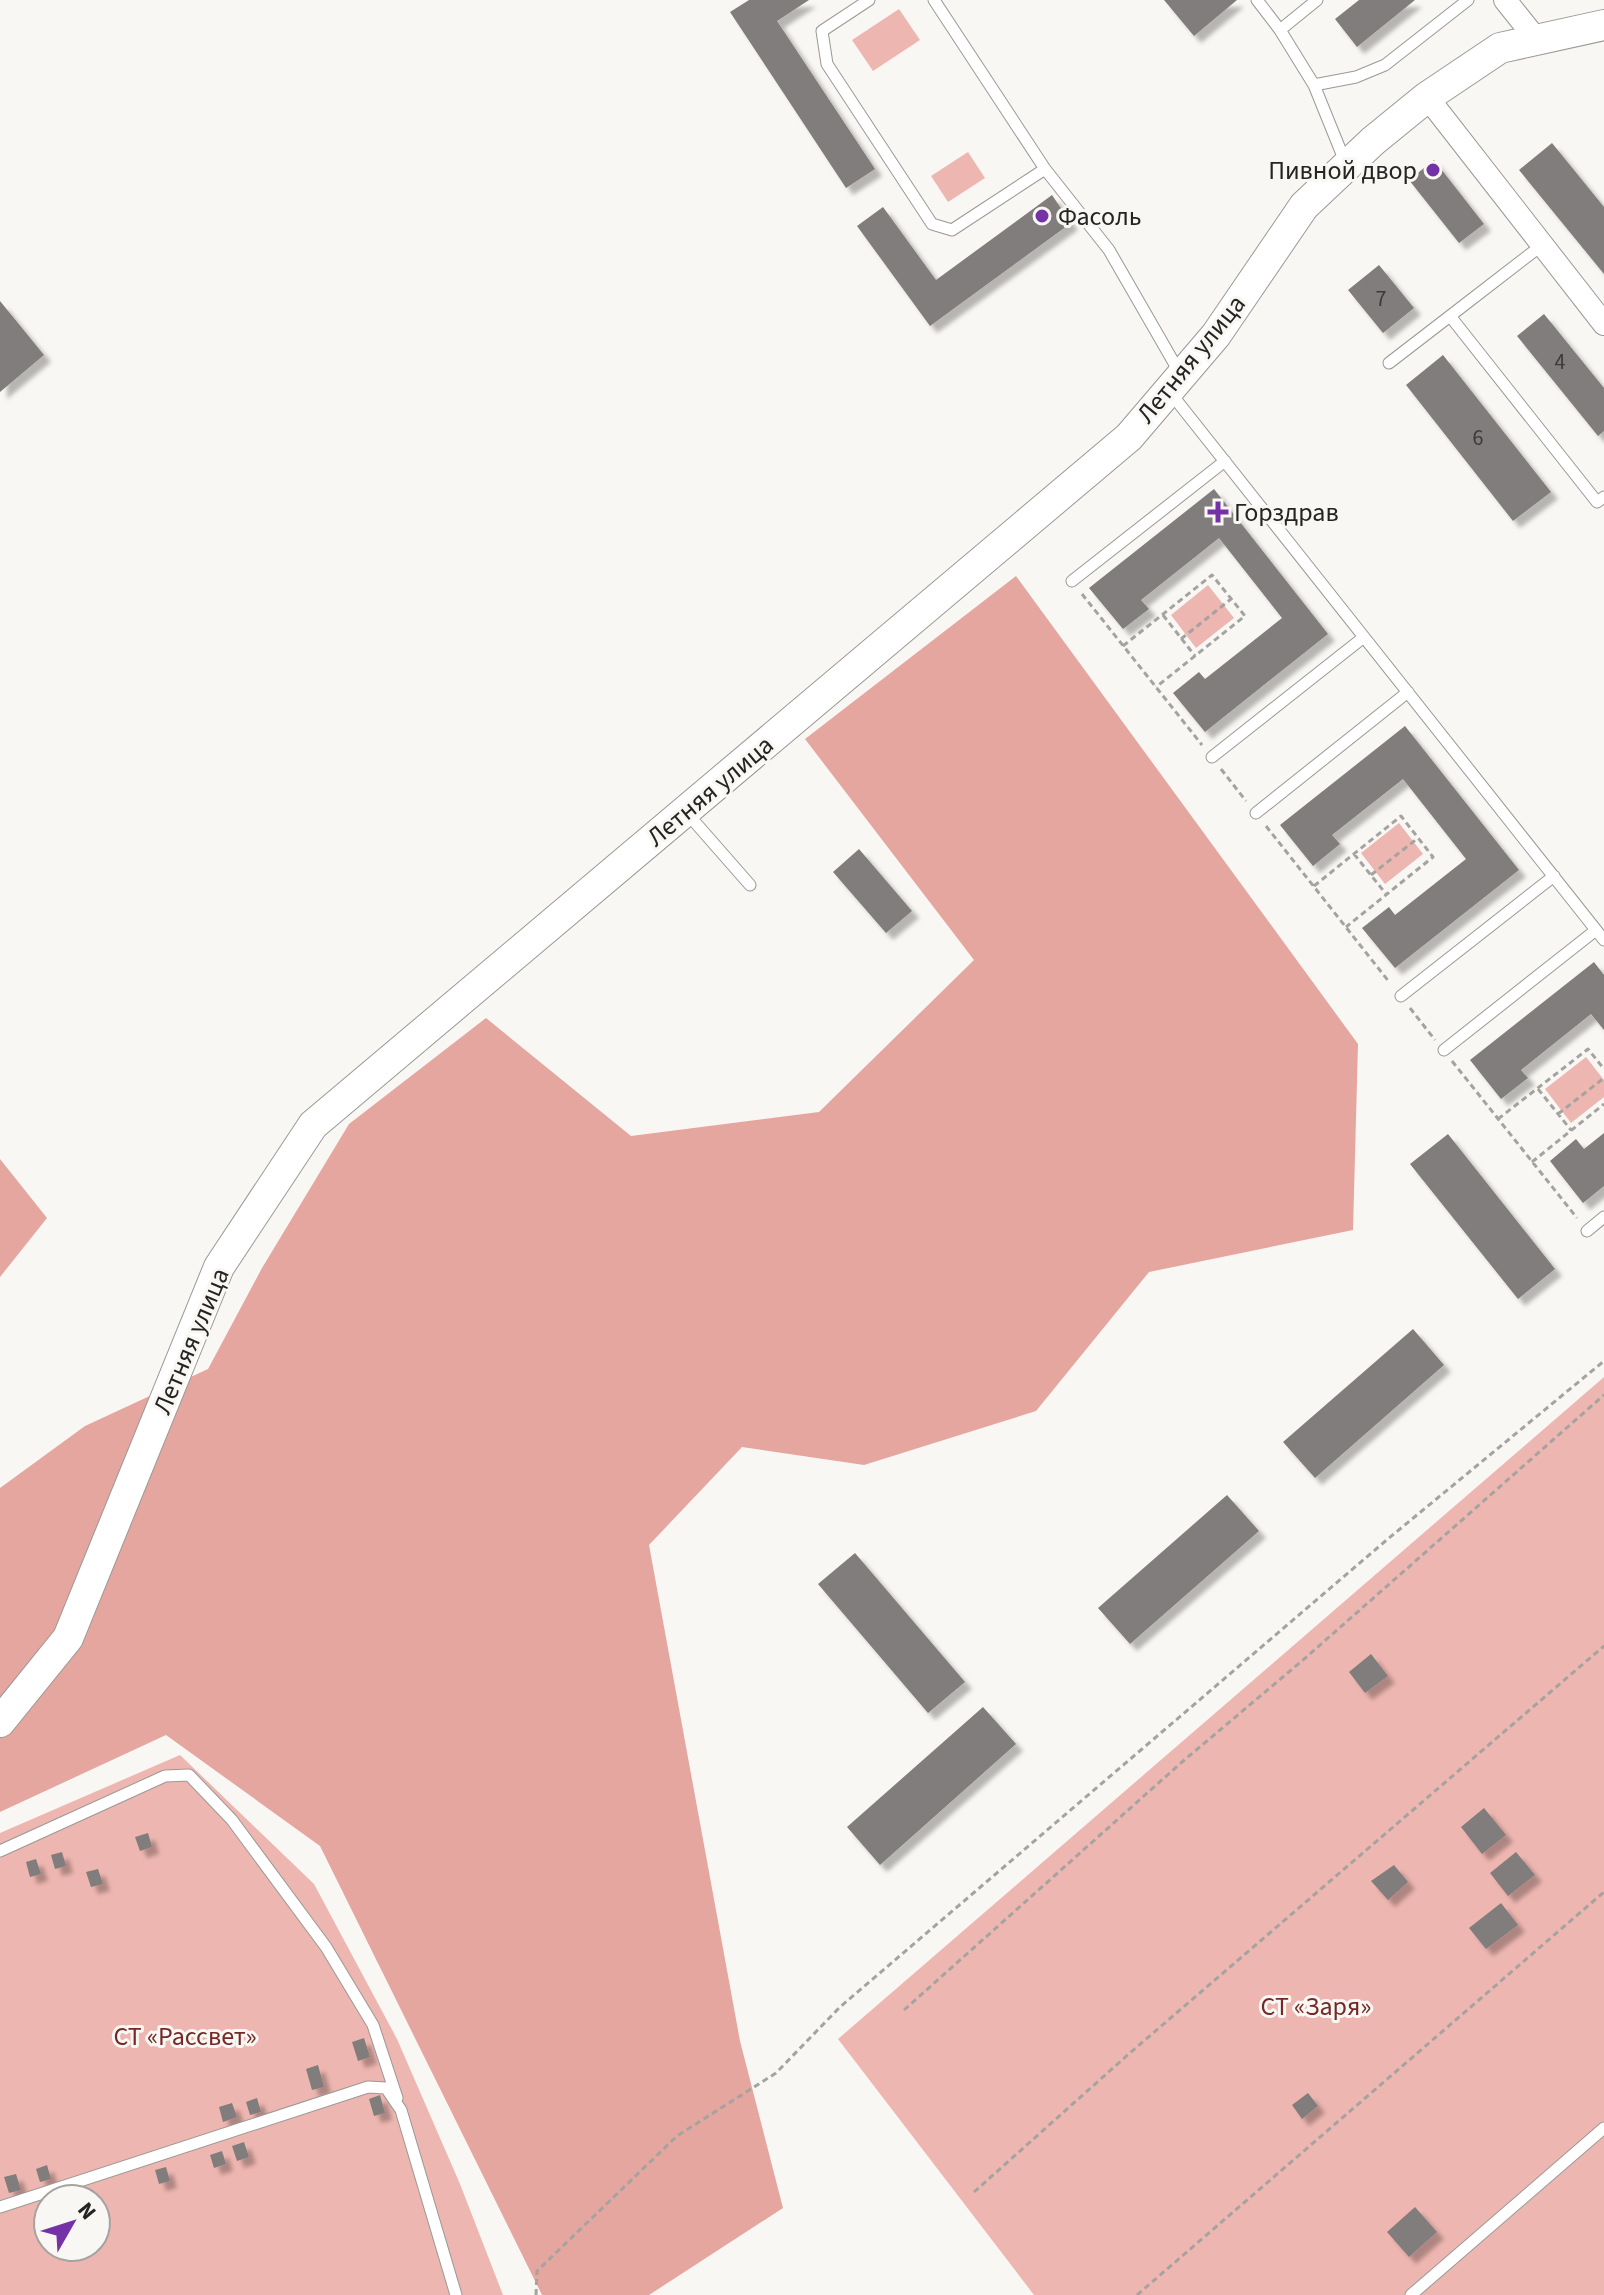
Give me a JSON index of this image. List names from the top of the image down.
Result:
{
  "streets": {
    "street": ["Летняя улица"]
  },
  "parks": ["СТ «Заря»", "СТ «Рассвет»"],
  "places": {
    "other": ["Пивной двор", "Фасоль"],
    "health": ["Горздрав"]
  },
  "house_numbers": ["7", "4", "6"],
  "north": "top right"
}
